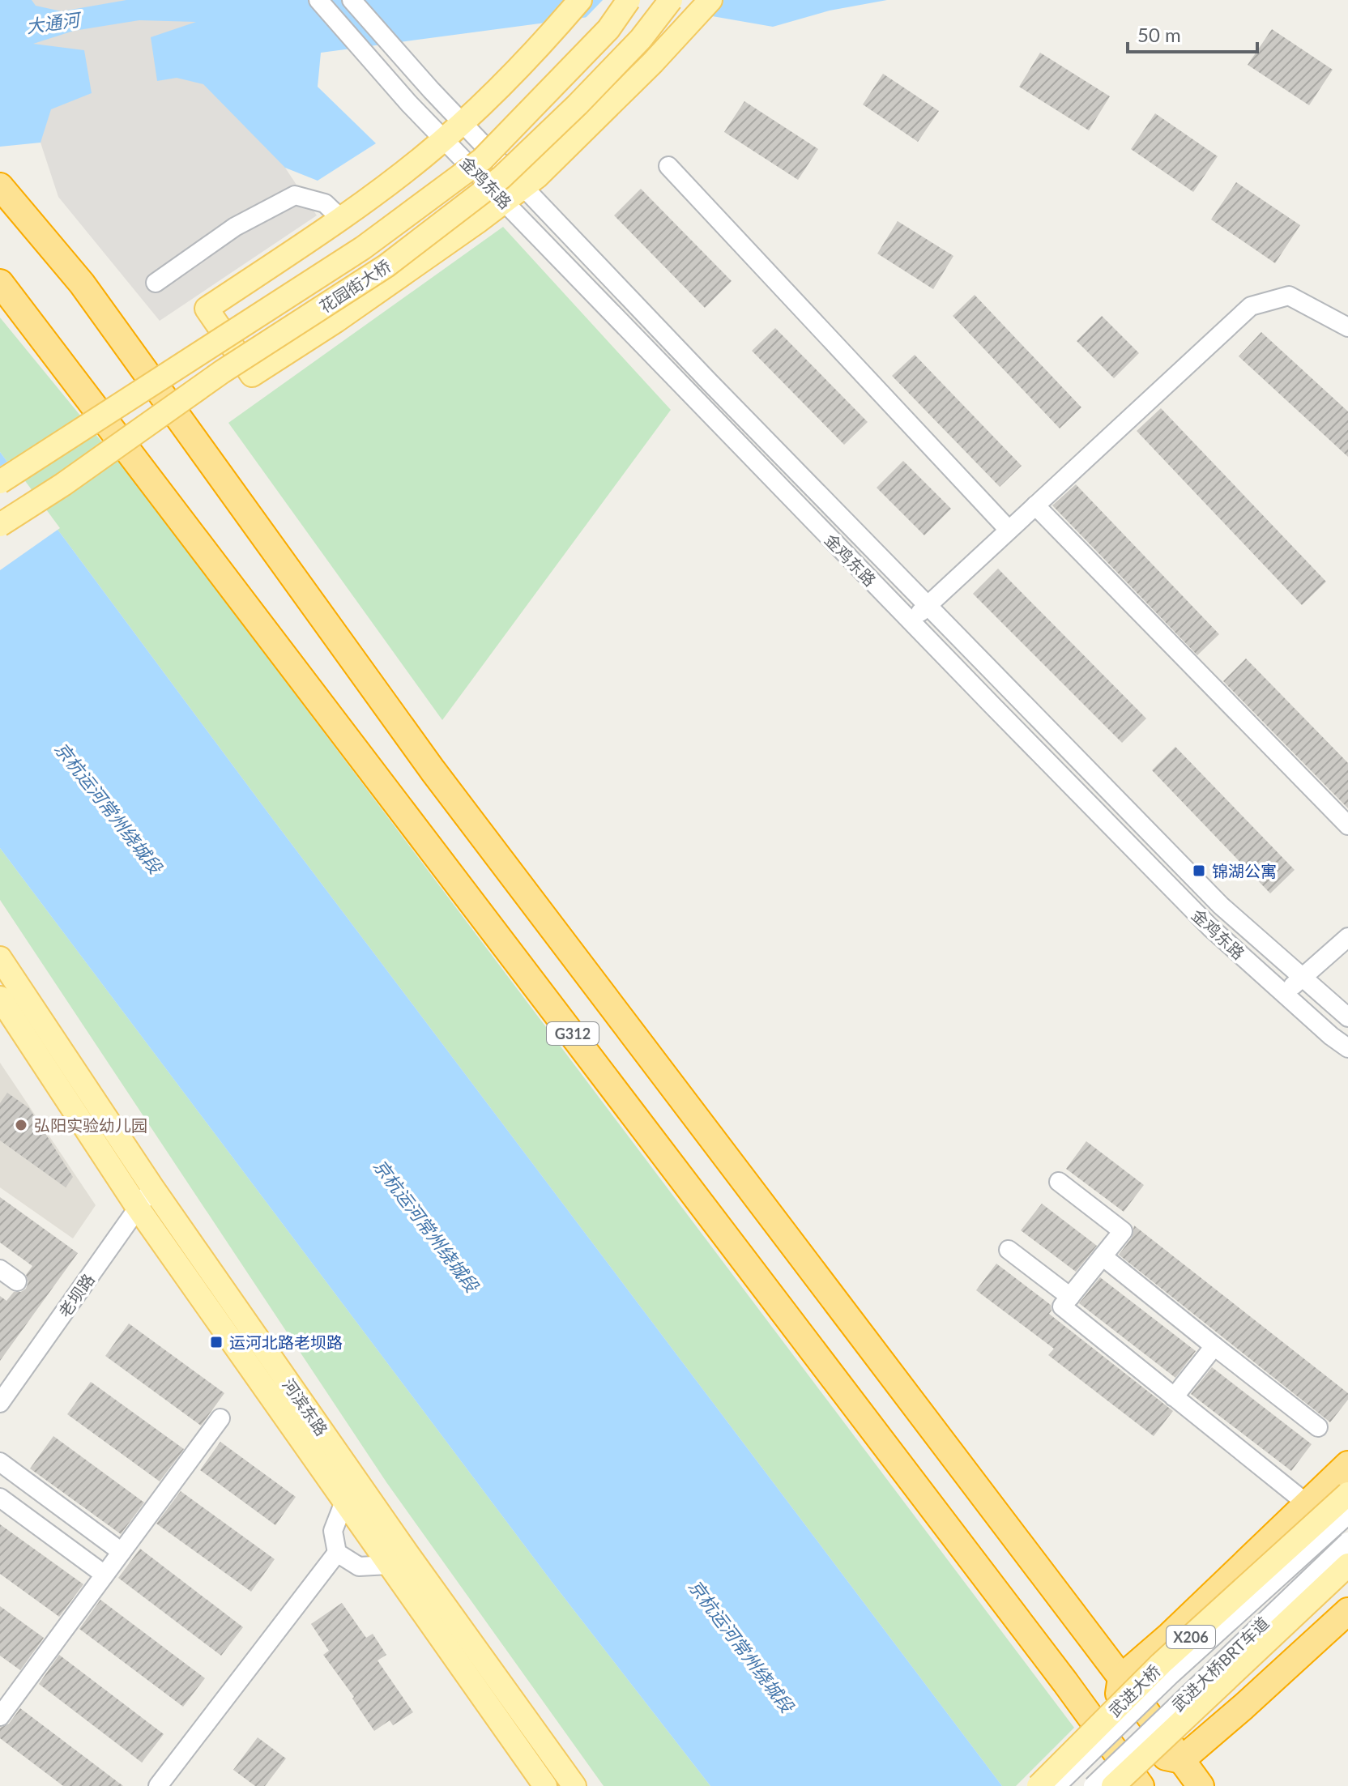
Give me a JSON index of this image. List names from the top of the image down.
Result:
{
  "streets": {
    "highway": ["G312"],
    "main road": [
      "花园街大桥",
      "河滨东路",
      "X206",
      "武进大桥"
    ],
    "street": ["金鸡东路", "老坝路", "武进大桥BRT车道"]
  },
  "crossings": [
    ["老坝路", "河滨东路"]
  ],
  "water": ["大通河", "京杭运河常州绕城段"],
  "places": {
    "transit": ["锦湖公寓", "运河北路老坝路"],
    "other": ["弘阳实验幼儿园"]
  },
  "scale_bar": "50 m"
}
